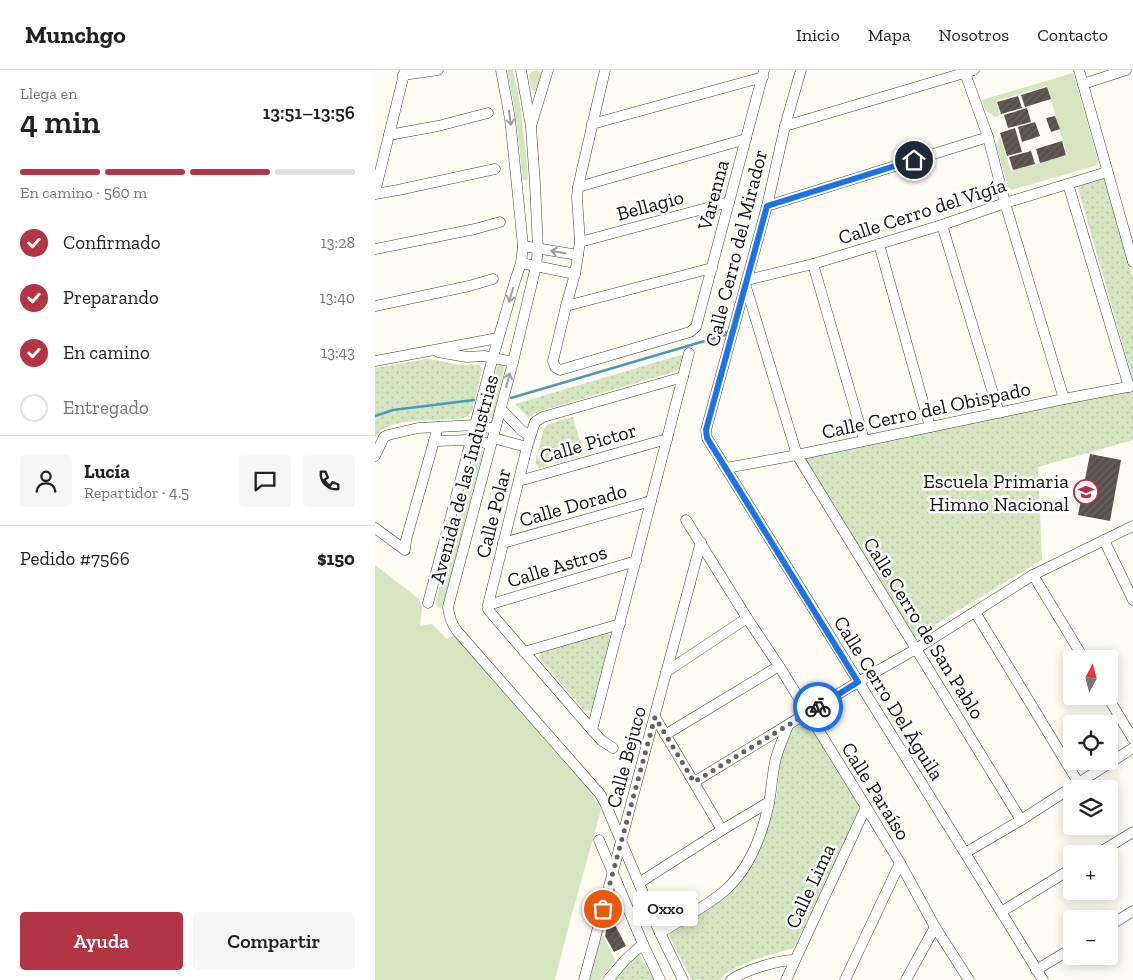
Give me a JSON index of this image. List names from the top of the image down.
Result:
{
  "streets": {
    "street": [
      "Varenna",
      "Bellagio",
      "Calle Cerro del Vigía",
      "Calle Cerro del Mirador",
      "Calle Cerro del Obispado",
      "Calle Pictor",
      "Avenida de las Industrias",
      "Calle Dorado",
      "Calle Polar",
      "Calle Astros",
      "Calle Cerro de San Pablo",
      "Calle Cerro Del Águila",
      "Calle Bejuco",
      "Calle Paraíso",
      "Calle Lima"
    ]
  },
  "crossings": [
    ["Varenna", "Bellagio"],
    ["Calle Cerro del Vigía", "Calle Cerro del Mirador"],
    ["Calle Cerro del Vigía", "Calle Cerro de San Pablo"],
    ["Calle Cerro del Mirador", "Calle Cerro de San Pablo"],
    ["Calle Cerro del Mirador", "Calle Cerro Del Águila"],
    ["Calle Cerro del Obispado", "Calle Cerro de San Pablo"],
    ["Calle Cerro del Obispado", "Calle Cerro Del Águila"],
    ["Calle Pictor", "Calle Polar"],
    ["Avenida de las Industrias", "Calle Bejuco"],
    ["Calle Dorado", "Calle Polar"],
    ["Calle Polar", "Calle Astros"],
    ["Calle Bejuco", "Calle Paraíso"],
    ["Calle Paraíso", "Calle Lima"]
  ],
  "places": {
    "school or university": ["Escuela Primaria Himno Nacional"],
    "other": ["Oxxo"]
  },
  "north": "top",
  "page": {
    "header": "Munchgo",
    "nav": [
      "Inicio",
      "Mapa",
      "Nosotros",
      "Contacto"
    ],
    "heading": ["4 min", "Llega en", "13:51–13:56"],
    "panel": [
      "Lucía",
      "Repartidor · 4.5",
      "Pedido #7566",
      "$150"
    ],
    "bar": "En camino · 560 m",
    "list": [
      ["Confirmado", "13:28"],
      ["Preparando", "13:40"],
      ["En camino", "13:43"],
      "Entregado"
    ],
    "map_buttons": ["+", "−"],
    "bubble": "Oxxo",
    "buttons": ["Ayuda", "Compartir"]
  }
}
